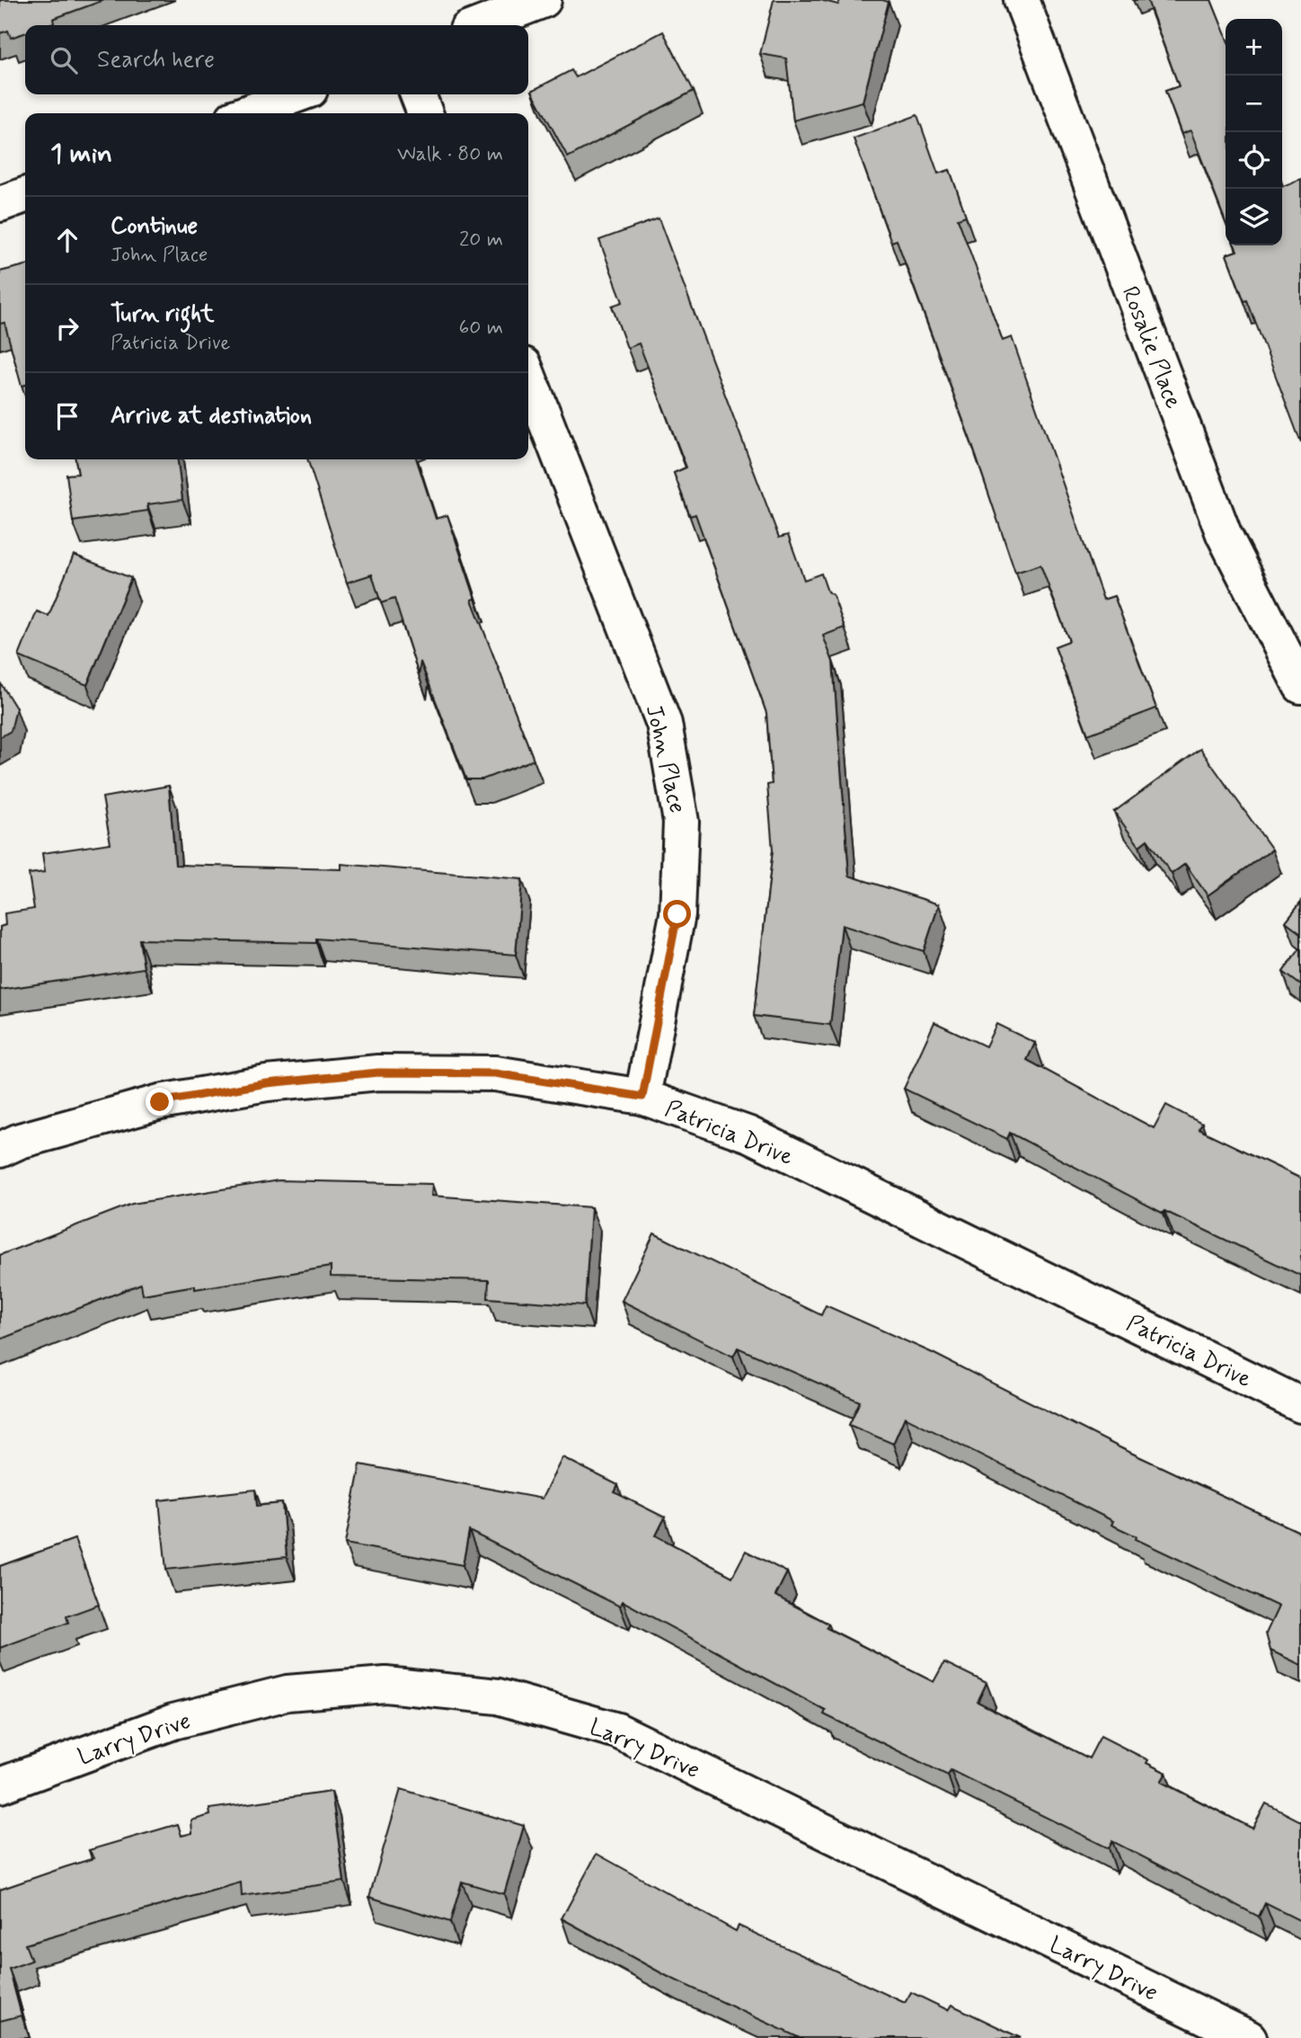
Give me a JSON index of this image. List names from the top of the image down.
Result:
{
  "streets": {
    "street": [
      "Rosalie Place",
      "John Place",
      "Patricia Drive",
      "Larry Drive"
    ]
  },
  "crossings": [
    ["John Place", "Patricia Drive"]
  ],
  "page": {
    "map_buttons": ["+", "−"],
    "search": "Search here",
    "heading": ["1 min", "Walk · 80 m"],
    "list": [
      ["Continue", "John Place", "20 m"],
      ["Turn right", "Patricia Drive", "60 m"],
      "Arrive at destination"
    ]
  }
}
